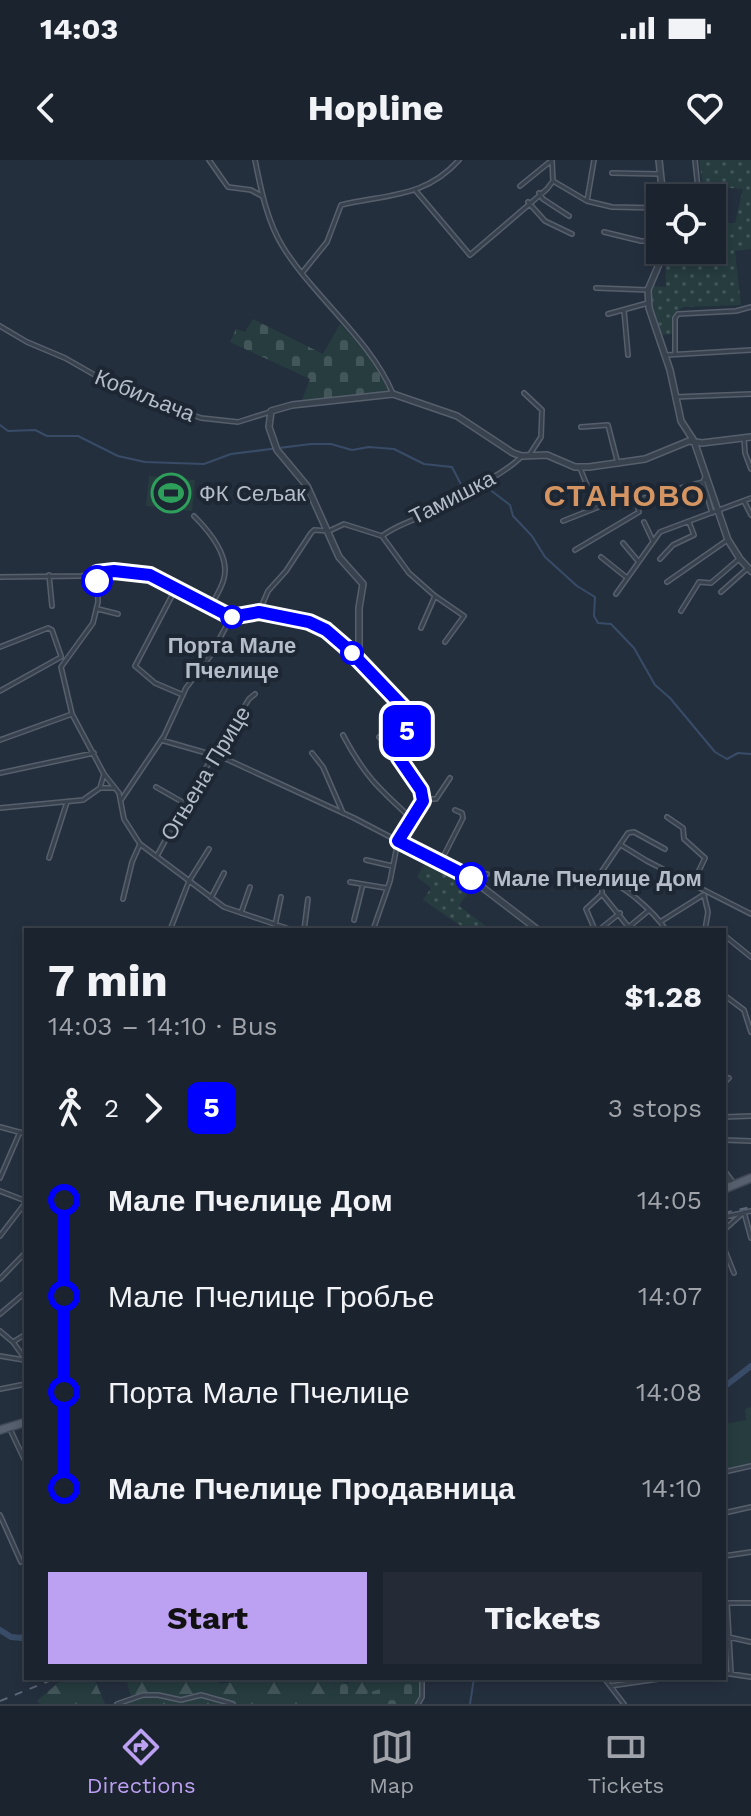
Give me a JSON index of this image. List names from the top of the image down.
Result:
{
  "streets": {
    "street": ["Кобиљача", "Тамишка", "Огњена Прице"]
  },
  "districts": ["СТАНОВО"],
  "places": {
    "sports": ["ФК Сељак"],
    "other": ["Порта Мале Пчелице", "Мале Пчелице Дом"]
  },
  "lines": ["bus line 5"],
  "page": {
    "status": "14:03",
    "header": "Hopline",
    "on_map": "5",
    "heading": ["7 min", "14:03 – 14:10 · Bus", "$1.28"],
    "legs": ["2", "5", "3 stops"],
    "list": [
      {
        "name": "Мале Пчелице Дом",
        "value": "14:05"
      },
      {
        "name": "Мале Пчелице Гробље",
        "value": "14:07"
      },
      {
        "name": "Порта Мале Пчелице",
        "value": "14:08"
      },
      {
        "name": "Мале Пчелице Продавница",
        "value": "14:10"
      }
    ],
    "buttons": ["Start", "Tickets"],
    "tabs": ["Directions", "Map", "Tickets"]
  }
}
